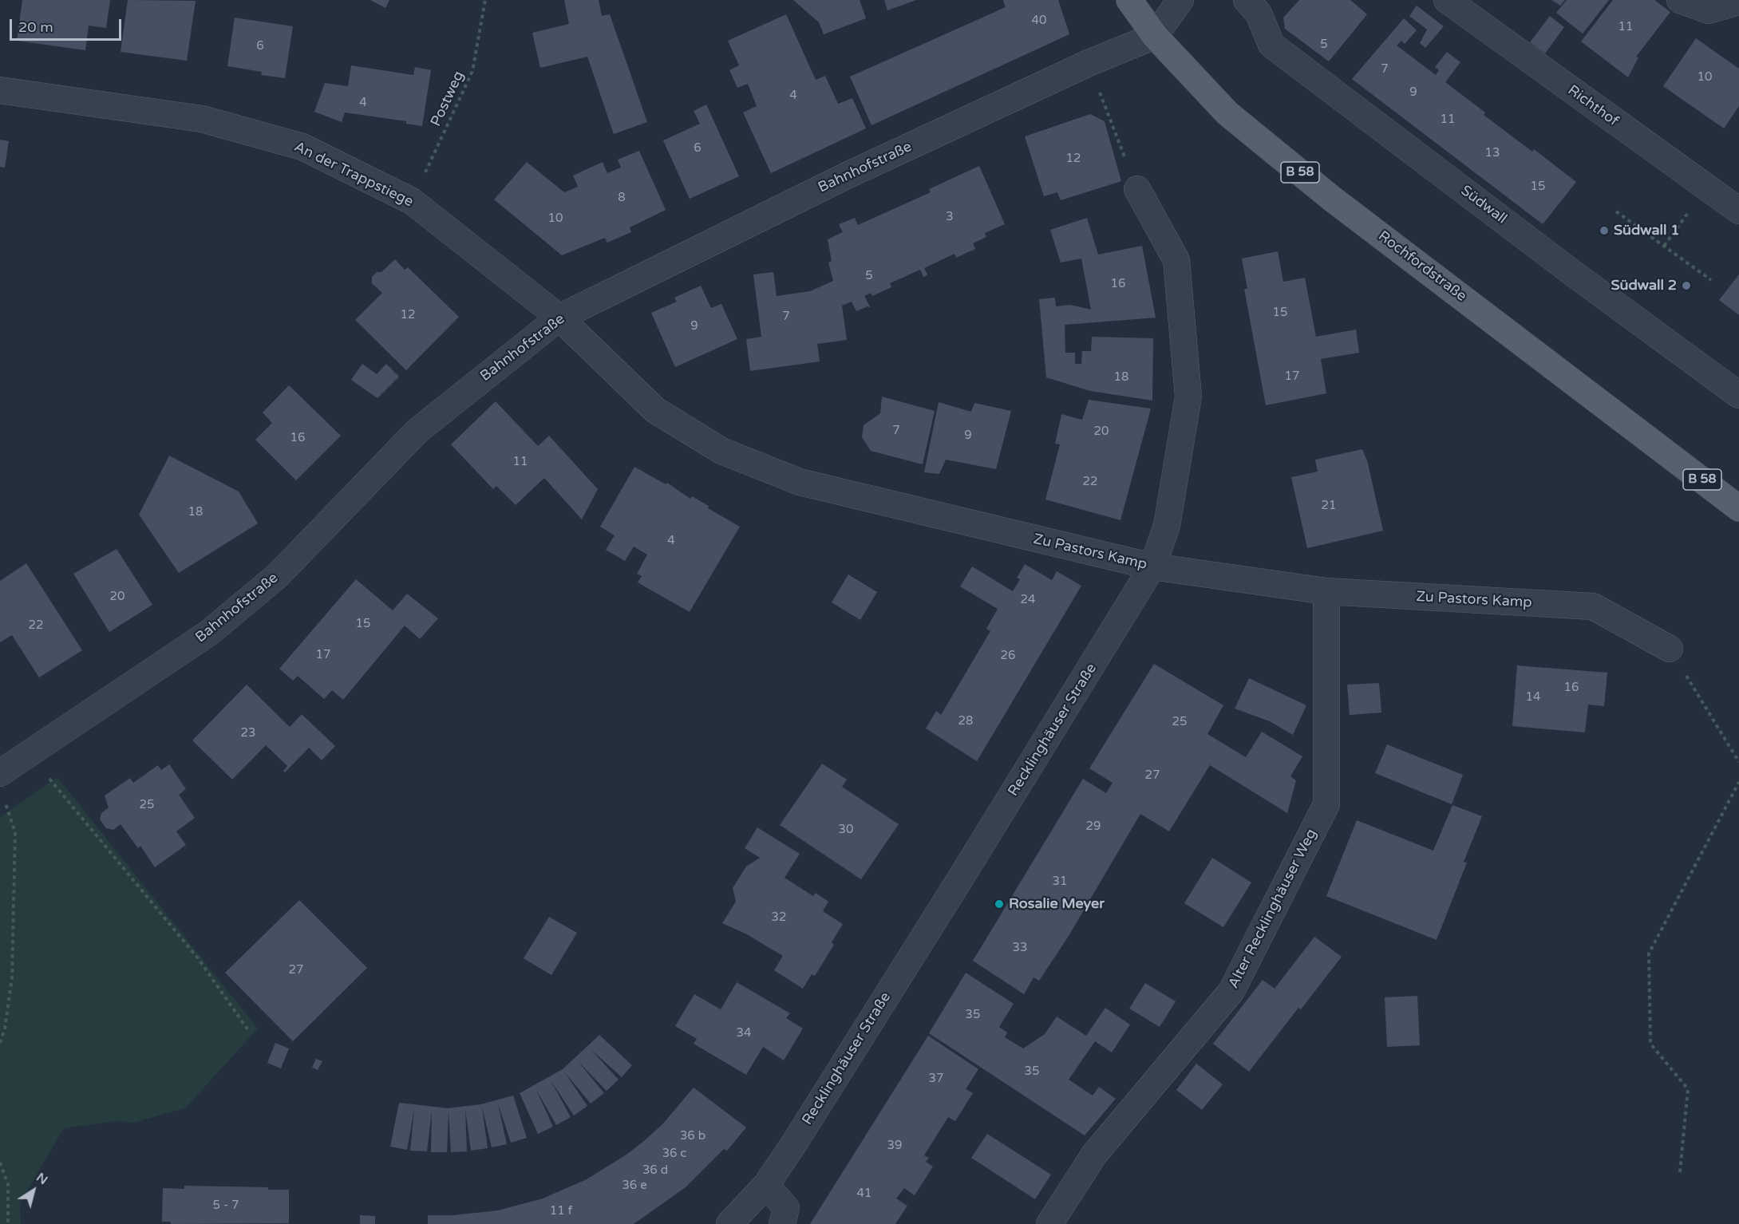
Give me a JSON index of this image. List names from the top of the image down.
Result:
{
  "streets": {
    "main road": ["B 58", "Rochfordstraße"],
    "street": [
      "Richthof",
      "Bahnhofstraße",
      "An der Trappstiege",
      "Südwall",
      "Zu Pastors Kamp",
      "Recklinghäuser Straße",
      "Alter Recklinghäuser Weg"
    ],
    "path": ["Postweg"]
  },
  "crossings": [
    ["Postweg", "An der Trappstiege"],
    ["Bahnhofstraße", "An der Trappstiege"],
    ["Bahnhofstraße", "Rochfordstraße"],
    ["Bahnhofstraße", "Zu Pastors Kamp"],
    ["An der Trappstiege", "Zu Pastors Kamp"],
    ["Zu Pastors Kamp", "Recklinghäuser Straße"],
    ["Zu Pastors Kamp", "Alter Recklinghäuser Weg"]
  ],
  "places": ["Südwall 1", "Südwall 2", "Rosalie Meyer"],
  "house_numbers": [
    "40",
    "11",
    "5",
    "6",
    "7",
    "10",
    "9",
    "4",
    "4",
    "11",
    "6",
    "13",
    "12",
    "15",
    "8",
    "3",
    "10",
    "5",
    "16",
    "15",
    "12",
    "7",
    "9",
    "17",
    "18",
    "7",
    "20",
    "9",
    "16",
    "11",
    "22",
    "21",
    "18",
    "4",
    "20",
    "24",
    "15",
    "22",
    "17",
    "26",
    "16",
    "14",
    "28",
    "25",
    "23",
    "27",
    "25",
    "29",
    "30",
    "31",
    "32",
    "33",
    "27",
    "35",
    "34",
    "35",
    "37",
    "36 b",
    "39",
    "36 c",
    "36 d",
    "36 e",
    "41",
    "5 - 7",
    "11 f"
  ],
  "scale_bar": "20 m",
  "north": "top right"
}
